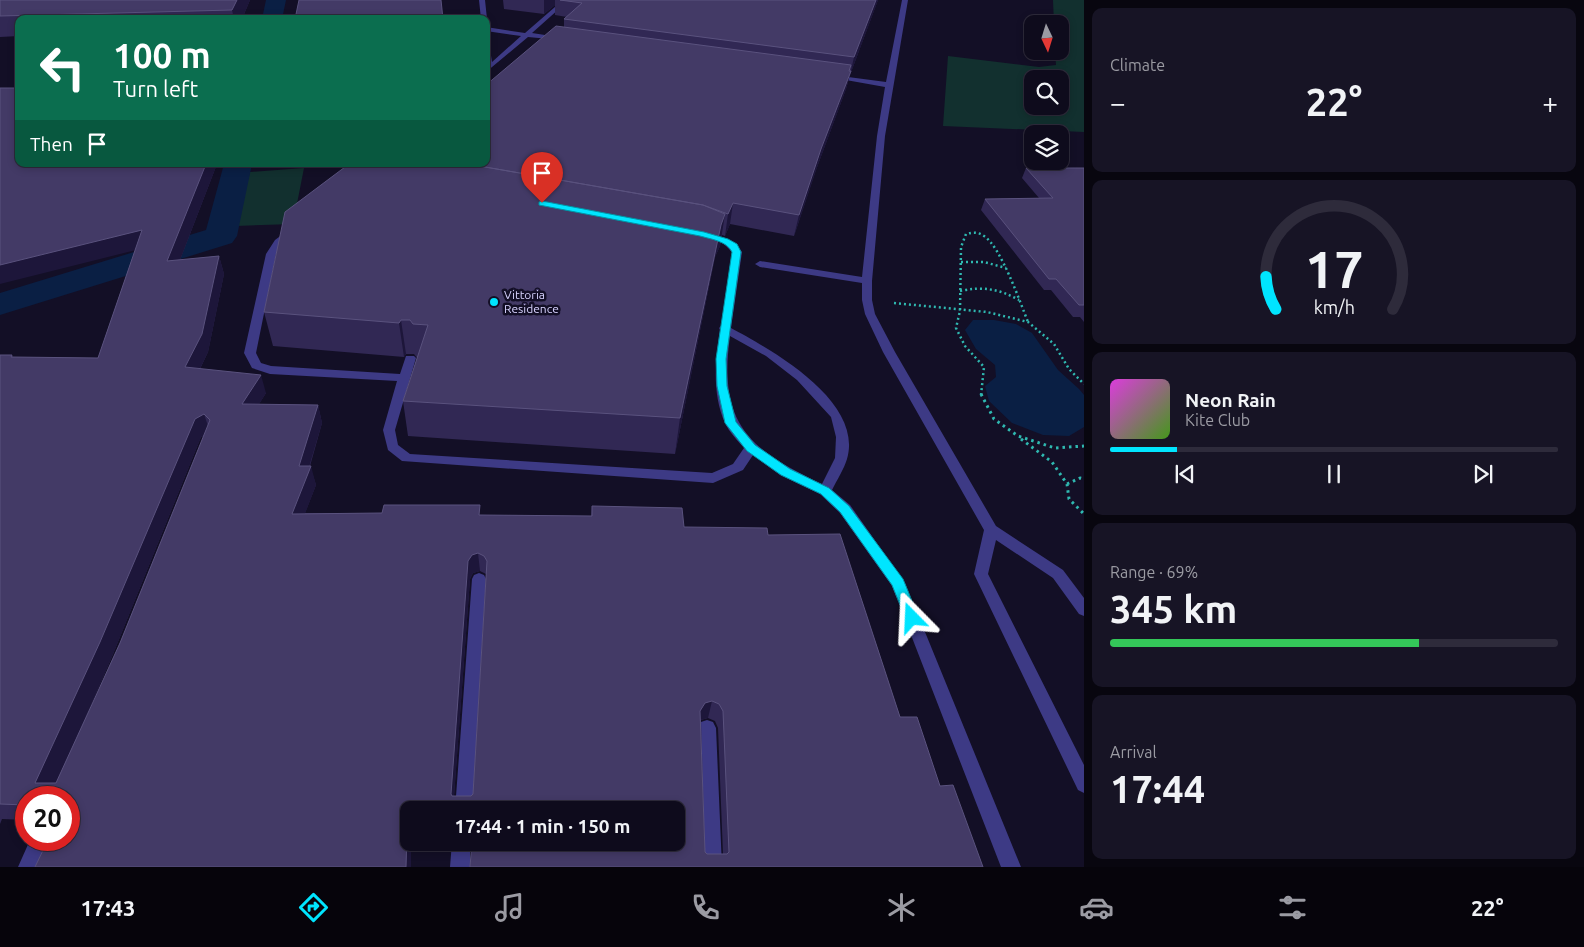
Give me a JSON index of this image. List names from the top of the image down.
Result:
{
  "places": ["Vittoria Residence"],
  "north": "bottom",
  "page": {
    "tile": [
      "Climate",
      ["Range · 69%", "345 km"],
      ["Arrival", "17:44"]
    ],
    "turn": ["100 m", "Turn left"],
    "heat": ["−", "22°", "+"],
    "then": "Then",
    "song": ["Neon Rain", "Kite Club"],
    "limit": "20",
    "trip": "17:44 · 1 min · 150 m",
    "tabs": ["17:43", "22°"],
    "gauge": ["17", "km/h"]
  }
}
